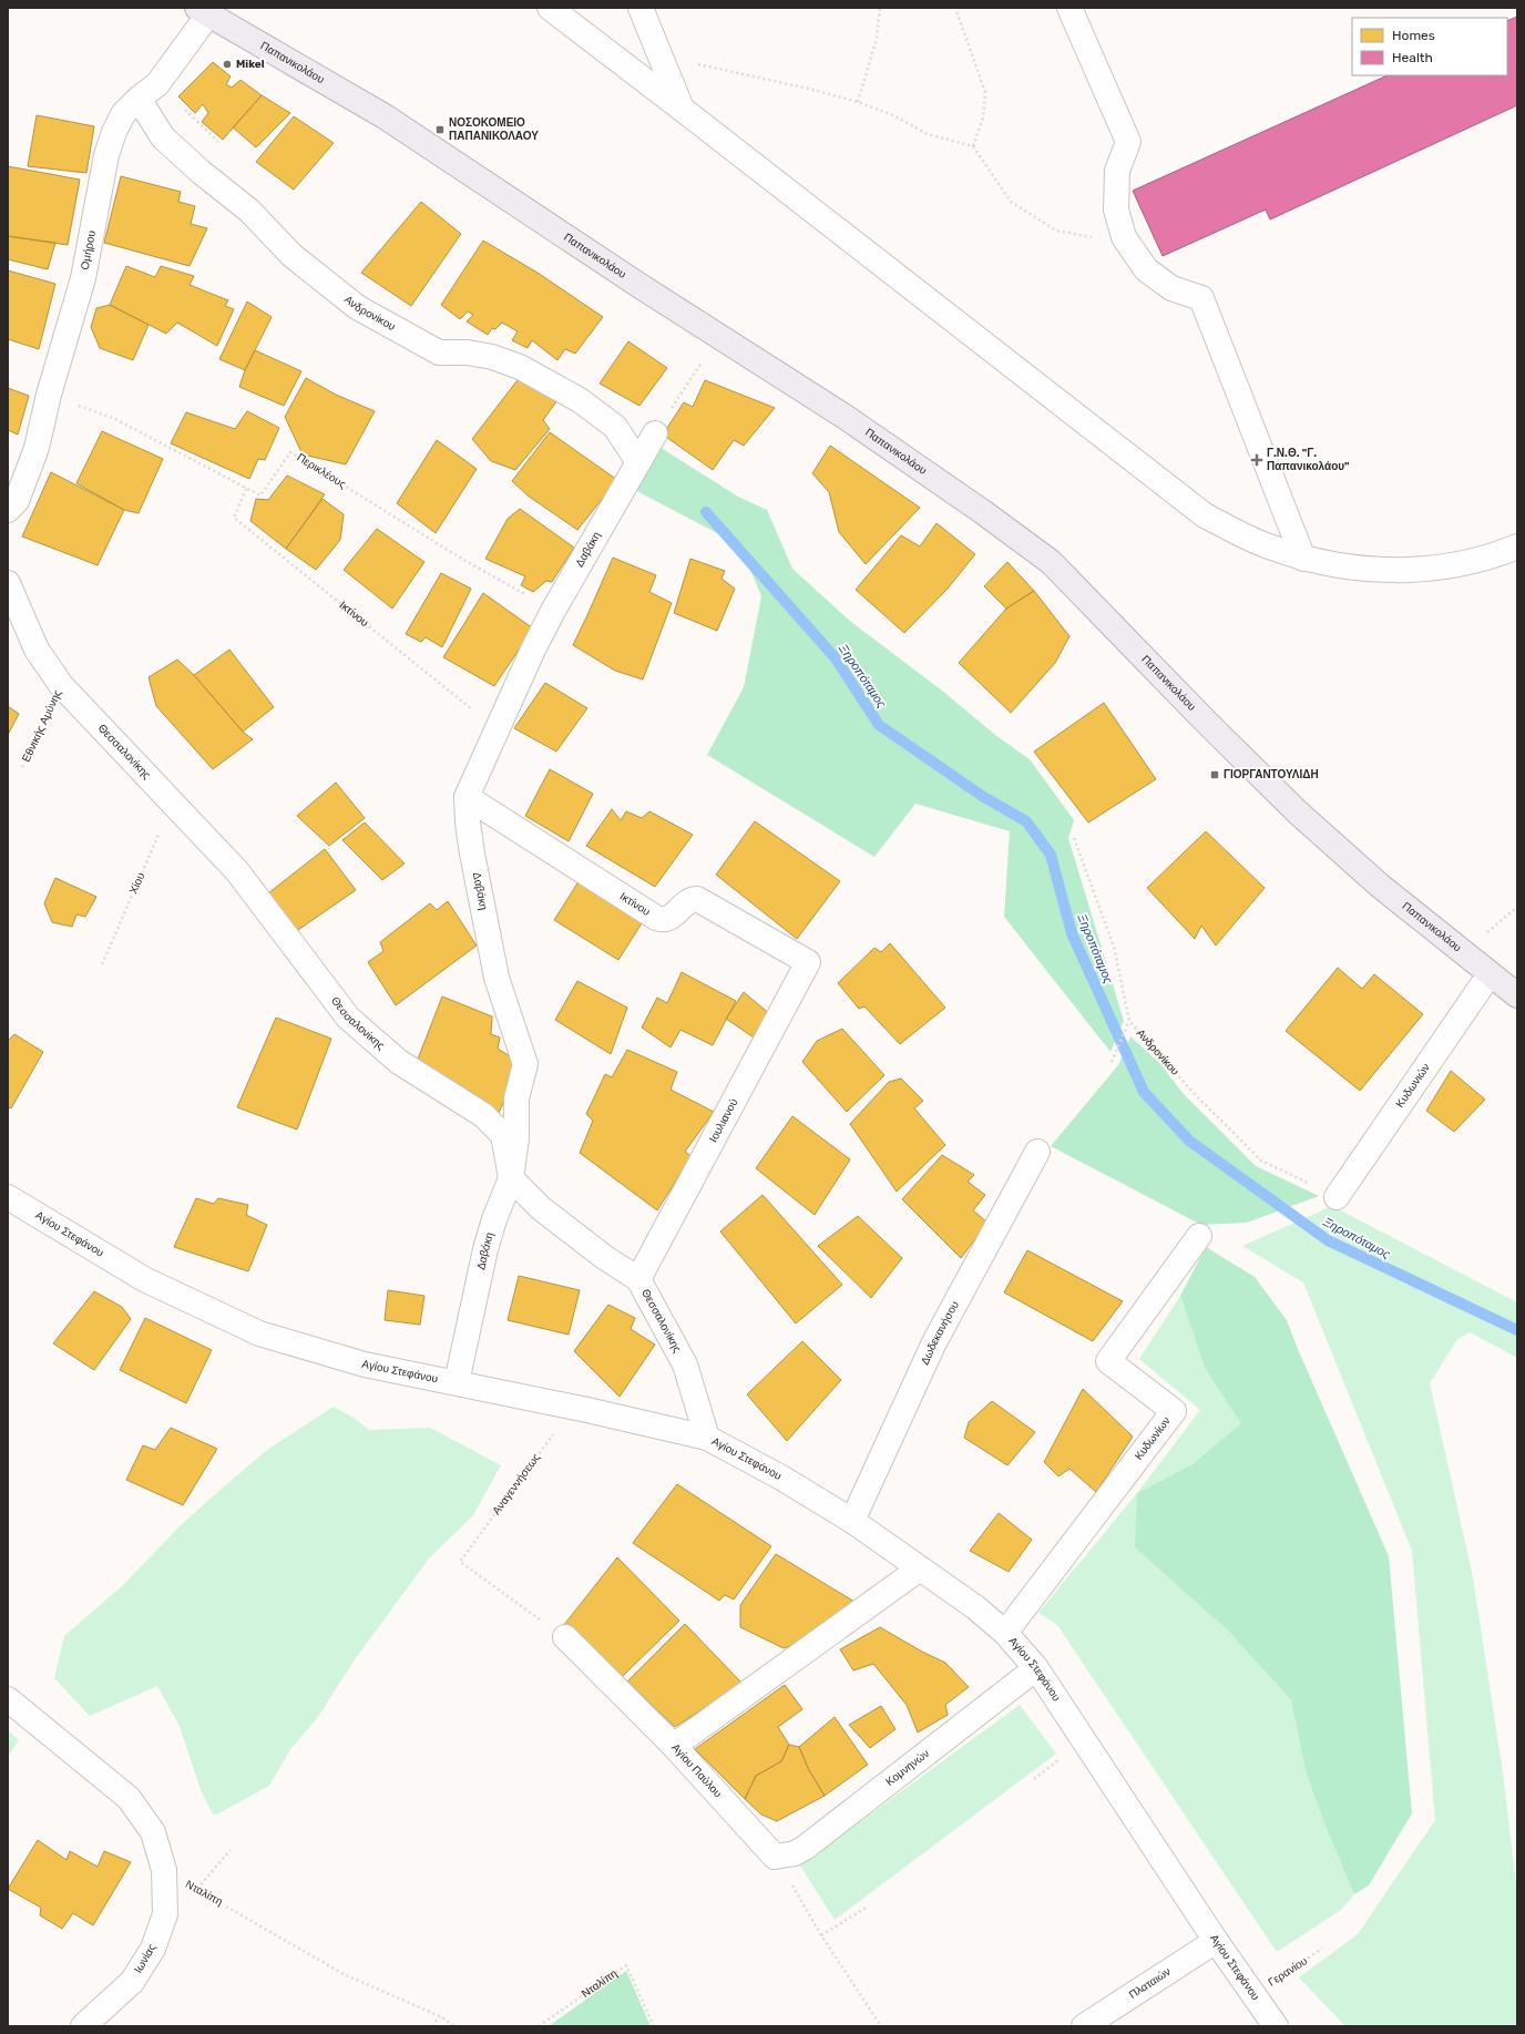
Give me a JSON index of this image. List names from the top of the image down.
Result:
{
  "streets": {
    "main road": ["Παπανικολάου"],
    "street": [
      "Ομήρου",
      "Ανδρονίκου",
      "Δαβάκη",
      "Ικτίνου",
      "Θεσσαλονίκης",
      "Κυδωνιών",
      "Ιουλιανού",
      "Αγίου Στεφάνου",
      "Δωδεκανήσου",
      "Κυδωνίων",
      "Κομνηνών",
      "Αγίου Παύλου",
      "Ιωνίας",
      "Πλαταιών"
    ],
    "path": [
      "Περικλέους",
      "Εθνικής Αμύνης",
      "Χίου",
      "Αναγεννήσεως",
      "Νταλίπη",
      "Γερανίου"
    ]
  },
  "crossings": [
    ["Παπανικολάου", "Ομήρου"],
    ["Παπανικολάου", "Κυδωνιών"],
    ["Ομήρου", "Ανδρονίκου"],
    ["Ομήρου", "Περικλέους"],
    ["Ανδρονίκου", "Δαβάκη"],
    ["Ανδρονίκου", "Κυδωνιών"],
    ["Περικλέους", "Δαβάκη"],
    ["Περικλέους", "Ικτίνου"],
    ["Δαβάκη", "Ικτίνου"],
    ["Δαβάκη", "Θεσσαλονίκης"],
    ["Δαβάκη", "Αγίου Στεφάνου"],
    ["Ικτίνου", "Ιουλιανού"],
    ["Εθνικής Αμύνης", "Θεσσαλονίκης"],
    ["Θεσσαλονίκης", "Χίου"],
    ["Θεσσαλονίκης", "Ιουλιανού"],
    ["Θεσσαλονίκης", "Αγίου Στεφάνου"],
    ["Αγίου Στεφάνου", "Δωδεκανήσου"],
    ["Αγίου Στεφάνου", "Κυδωνίων"],
    ["Αγίου Στεφάνου", "Αναγεννήσεως"],
    ["Αγίου Στεφάνου", "Κομνηνών"],
    ["Αγίου Στεφάνου", "Γερανίου"],
    ["Αγίου Στεφάνου", "Πλαταιών"],
    ["Αναγεννήσεως", "Αγίου Παύλου"],
    ["Κομνηνών", "Αγίου Παύλου"],
    ["Νταλίπη", "Ιωνίας"]
  ],
  "water": ["Ξηροπόταμος"],
  "places": {
    "other": ["Mikel"],
    "transit": ["ΝΟΣΟΚΟΜΕΙΟ ΠΑΠΑΝΙΚΟΛΑΟΥ", "ΓΙΟΡΓΑΝΤΟΥΛΙΔΗ"],
    "health": ["Γ.Ν.Θ. \"Γ. Παπανικολάου\""]
  },
  "legend": ["Homes", "Health"]
}
